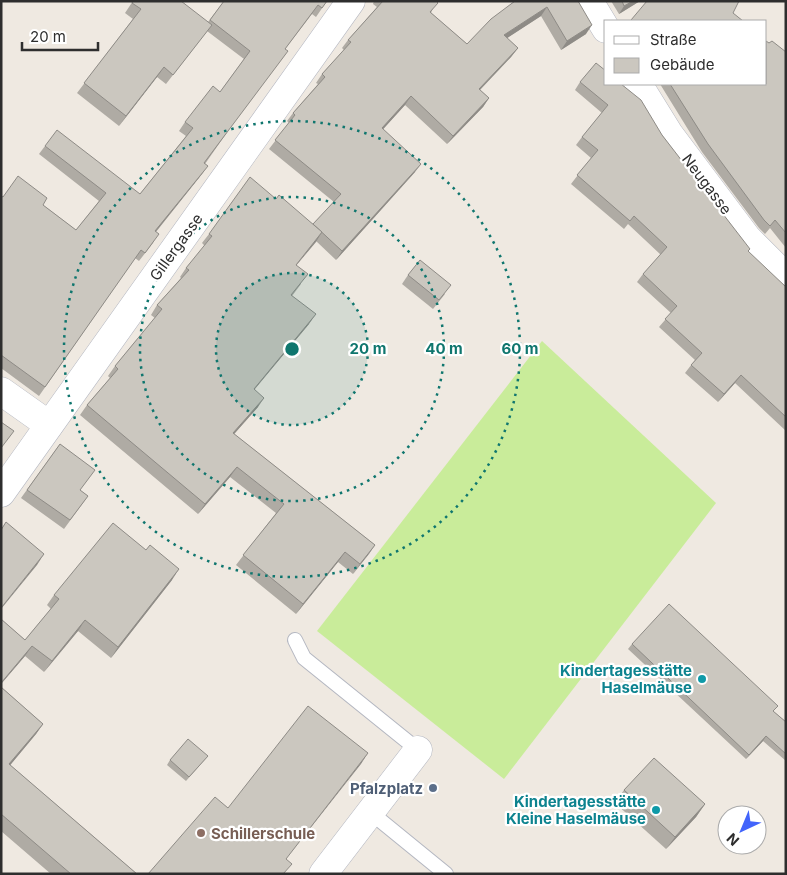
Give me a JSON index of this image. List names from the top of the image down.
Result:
{
  "streets": {
    "street": ["Neugasse", "Gillergasse"]
  },
  "places": [
    "Kindertagesstätte Haselmäuse",
    "Pfalzplatz",
    "Kindertagesstätte Kleine Haselmäuse",
    "Schillerschule"
  ],
  "legend": ["Straße", "Gebäude"],
  "scale_bar": "20 m",
  "north": "bottom left",
  "rings": ["20 m", "40 m", "60 m"]
}
